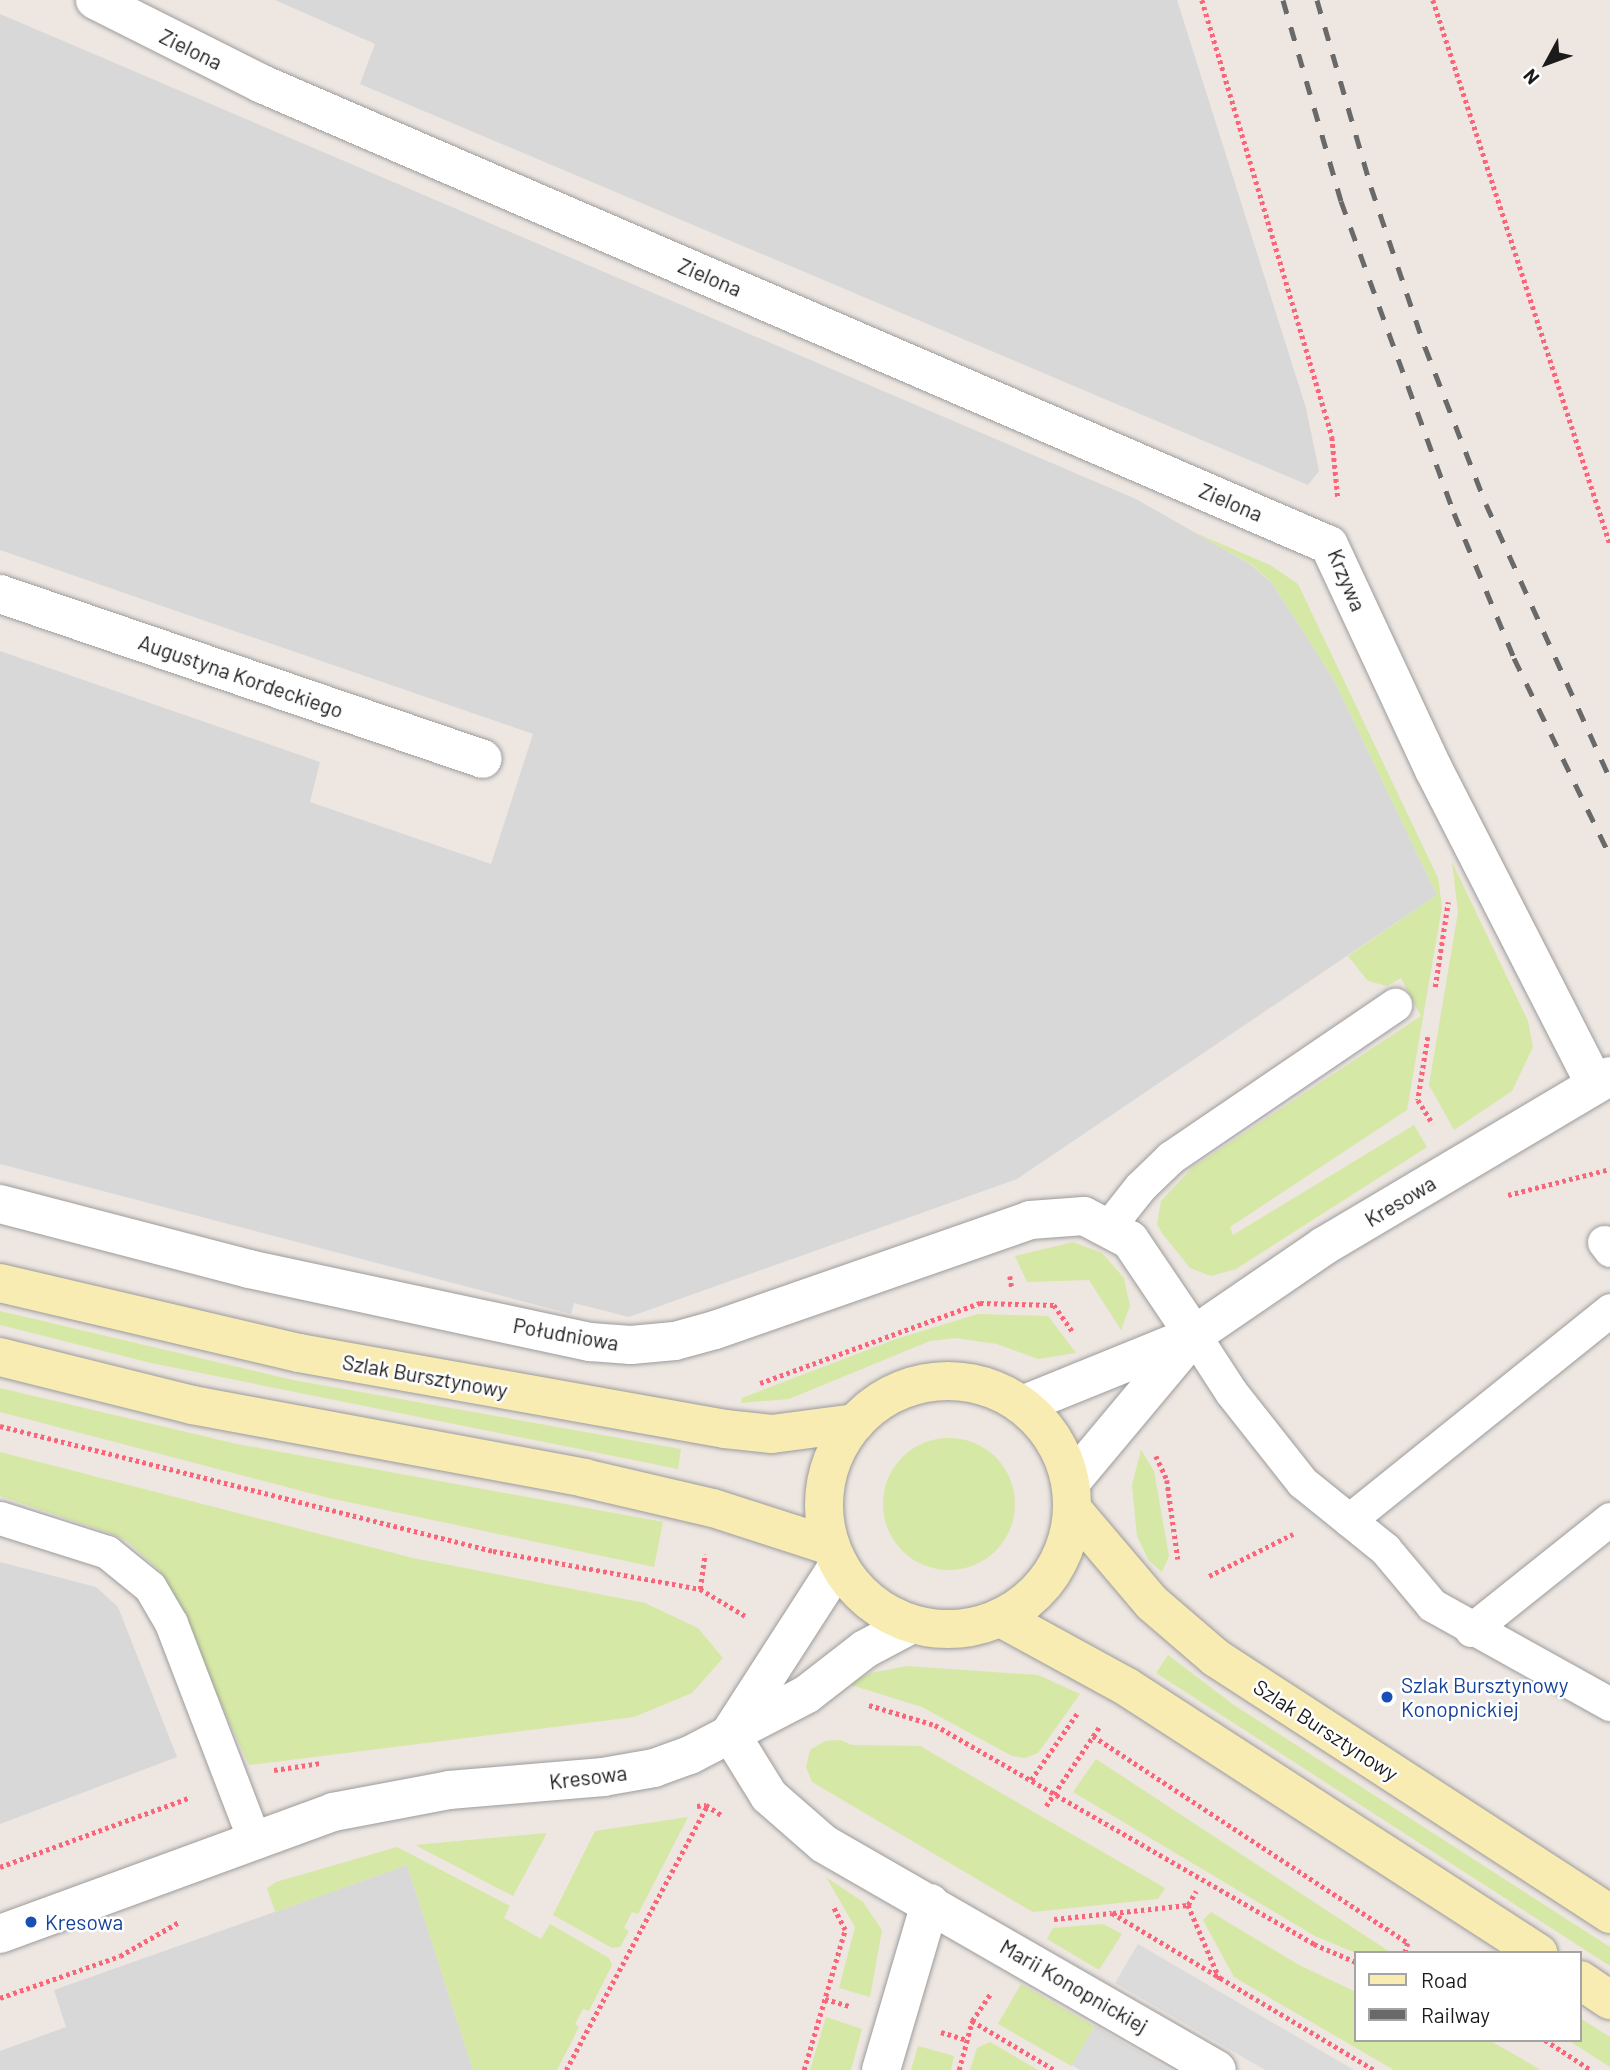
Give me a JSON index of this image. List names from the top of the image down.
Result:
{
  "streets": {
    "main road": ["Szlak Bursztynowy"],
    "street": [
      "Zielona",
      "Krzywa",
      "Augustyna Kordeckiego",
      "Kresowa",
      "Południowa",
      "Marii Konopnickiej"
    ]
  },
  "crossings": [
    ["Zielona", "Krzywa"],
    ["Krzywa", "Kresowa"],
    ["Kresowa", "Południowa"],
    ["Kresowa", "Szlak Bursztynowy"],
    ["Kresowa", "Marii Konopnickiej"]
  ],
  "places": ["Szlak Bursztynowy Konopnickiej", "Kresowa"],
  "legend": ["Road", "Railway"],
  "north": "bottom left"
}
